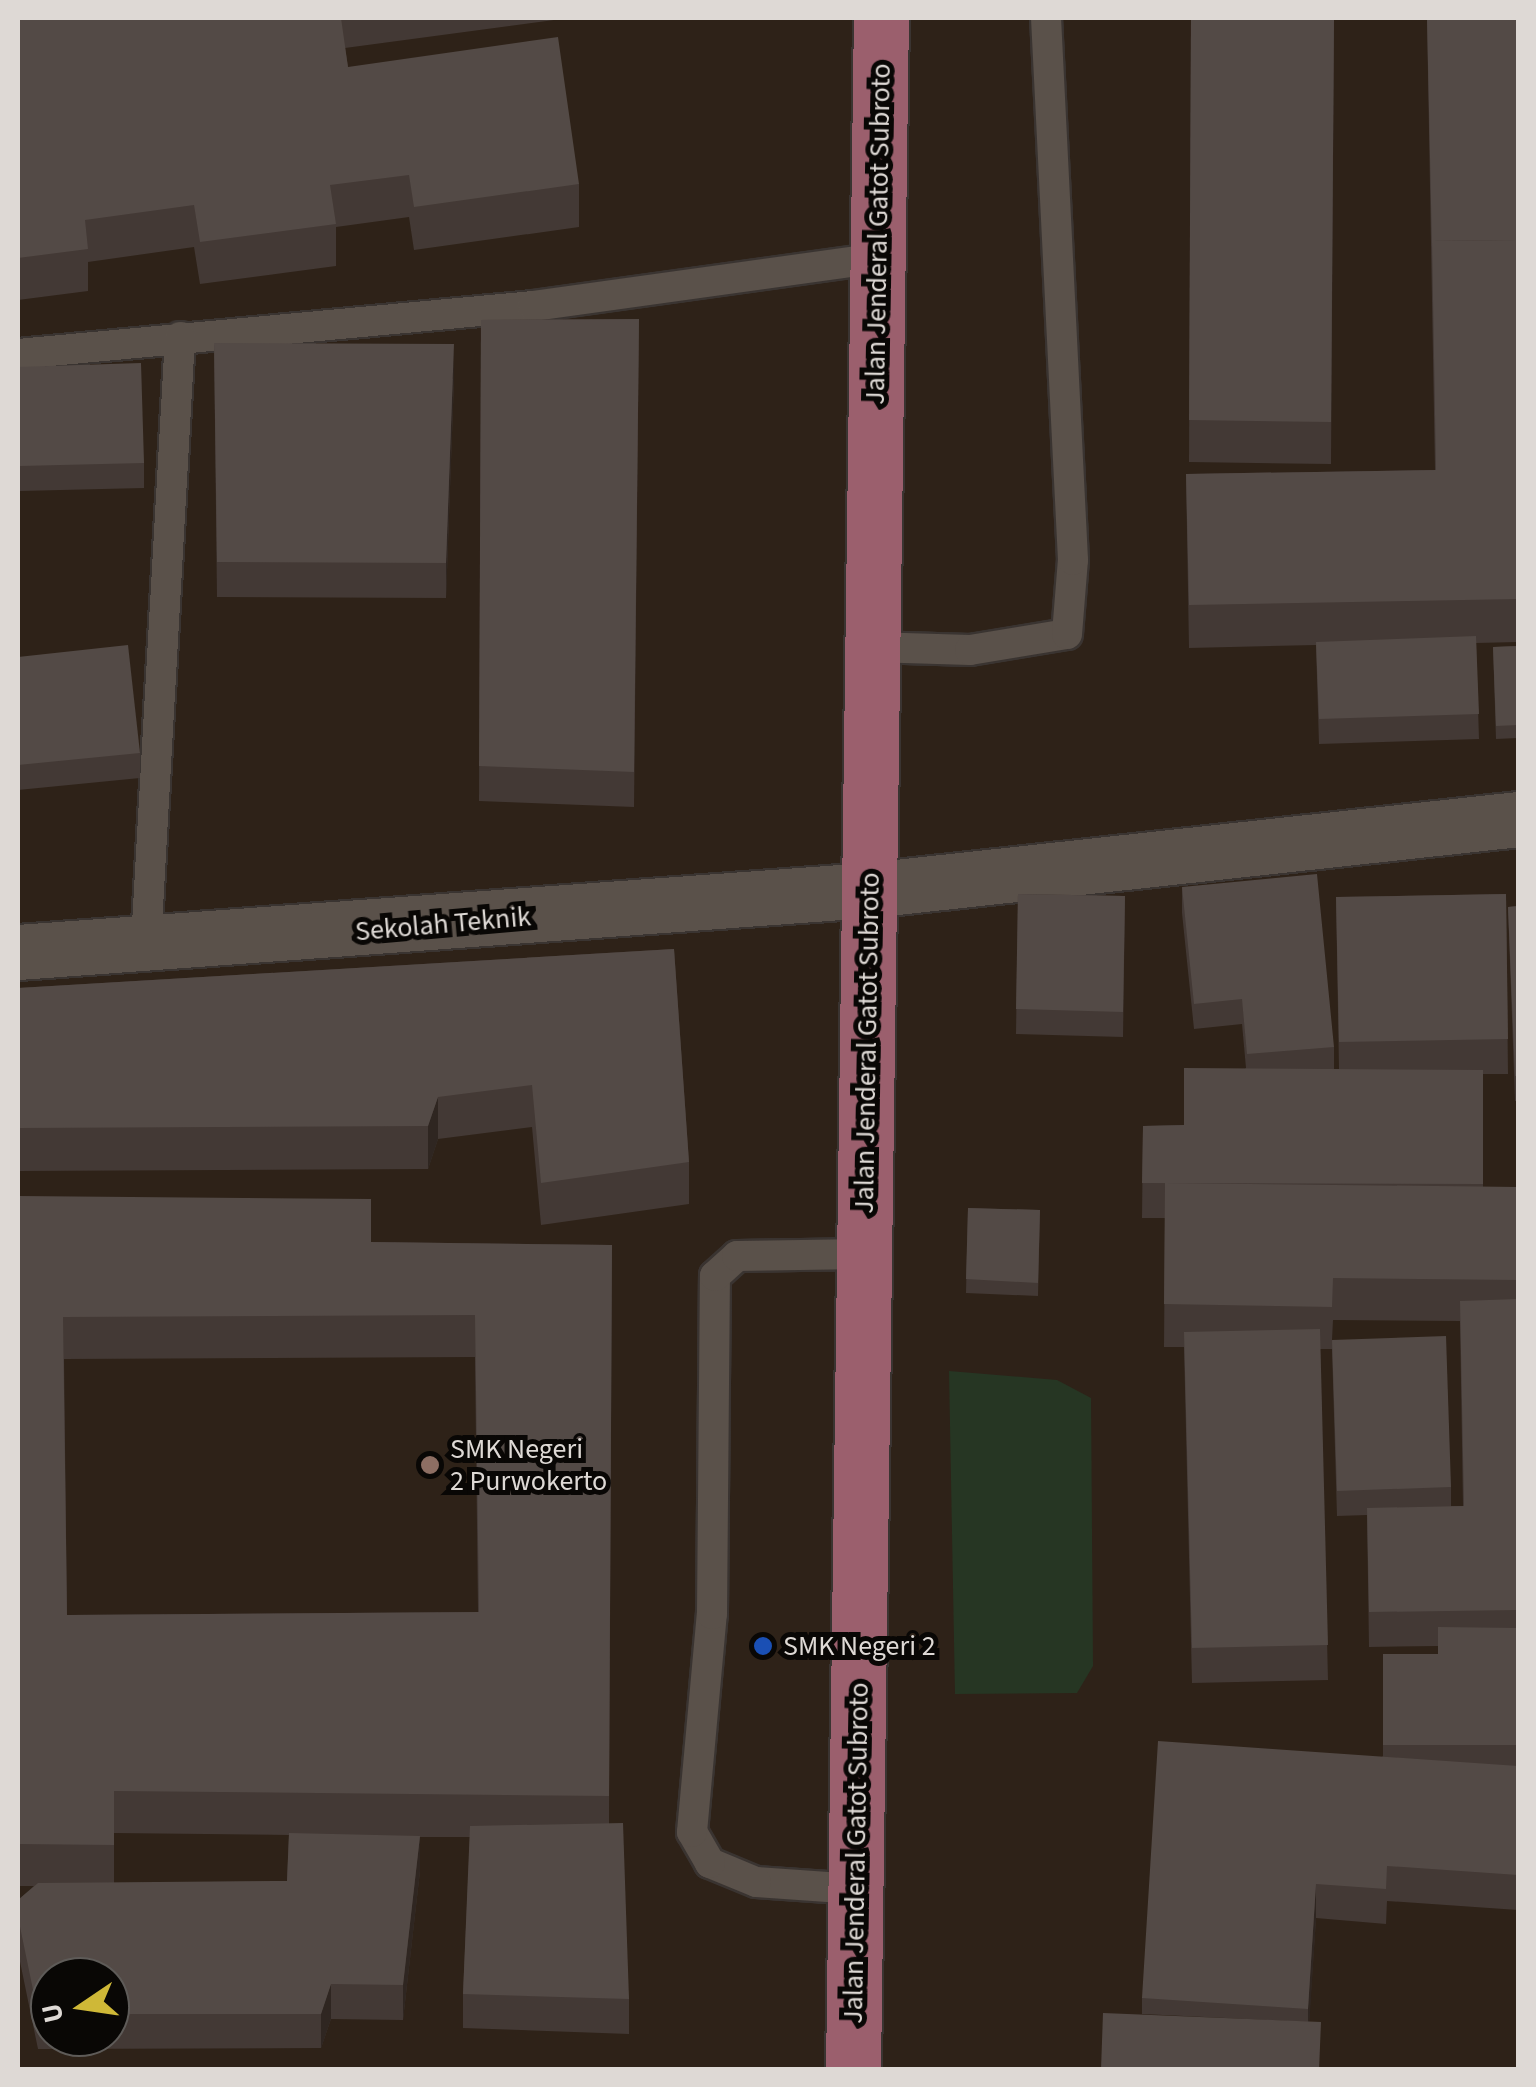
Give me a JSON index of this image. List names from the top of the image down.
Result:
{
  "streets": {
    "main road": ["Jalan Jenderal Gatot Subroto"],
    "street": ["Sekolah Teknik"]
  },
  "crossings": [
    ["Jalan Jenderal Gatot Subroto", "Sekolah Teknik"]
  ],
  "places": ["SMK Negeri 2 Purwokerto", "SMK Negeri 2"],
  "north": "left"
}
